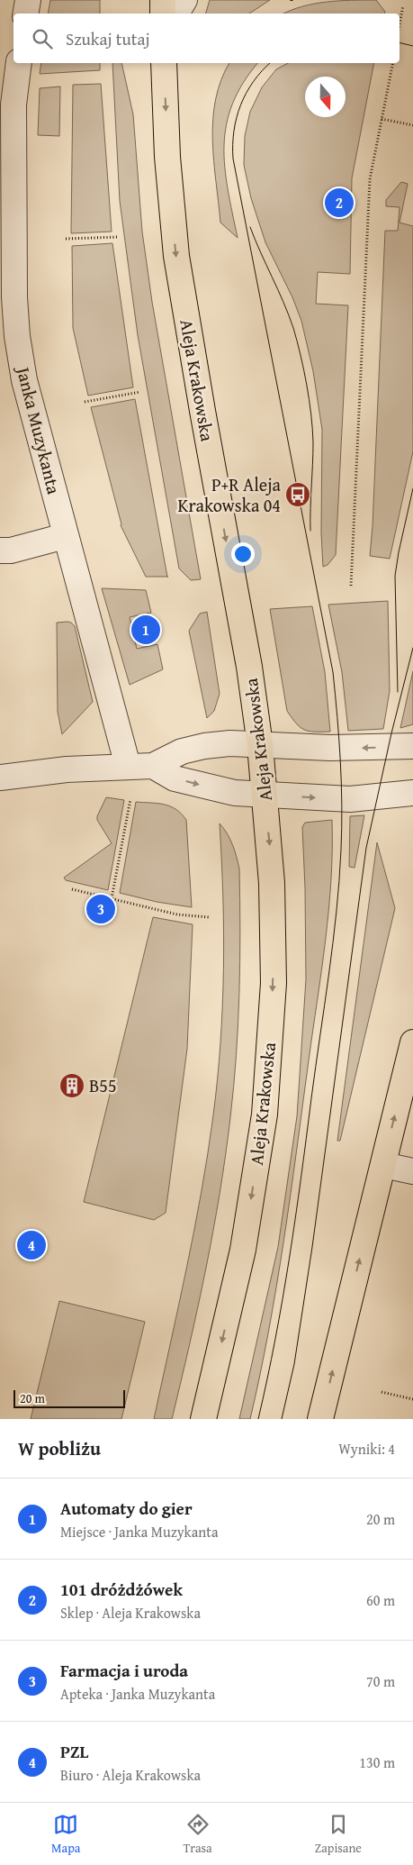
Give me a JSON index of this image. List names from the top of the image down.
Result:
{
  "streets": {
    "main road": ["Aleja Krakowska"],
    "street": ["Janka Muzykanta"]
  },
  "one_way": ["Aleja Krakowska"],
  "places": {
    "bus stop": ["P+R Aleja Krakowska 04"],
    "building": ["B55"]
  },
  "scale_bar": "20 m",
  "north": "bottom",
  "page": {
    "search": "Szukaj tutaj",
    "pins": [
      "2",
      "1",
      "3",
      "4"
    ],
    "scale": "20 m",
    "heading": ["W pobliżu", "Wyniki: 4"],
    "list": [
      {
        "mark": "1",
        "name": "Automaty do gier",
        "note": "Miejsce · Janka Muzykanta",
        "value": "20 m"
      },
      {
        "mark": "2",
        "name": "101 dróżdżówek",
        "note": "Sklep · Aleja Krakowska",
        "value": "60 m"
      },
      {
        "mark": "3",
        "name": "Farmacja i uroda",
        "note": "Apteka · Janka Muzykanta",
        "value": "70 m"
      },
      {
        "mark": "4",
        "name": "PZL",
        "note": "Biuro · Aleja Krakowska",
        "value": "130 m"
      }
    ],
    "nav": ["Mapa", "Trasa", "Zapisane"]
  }
}
